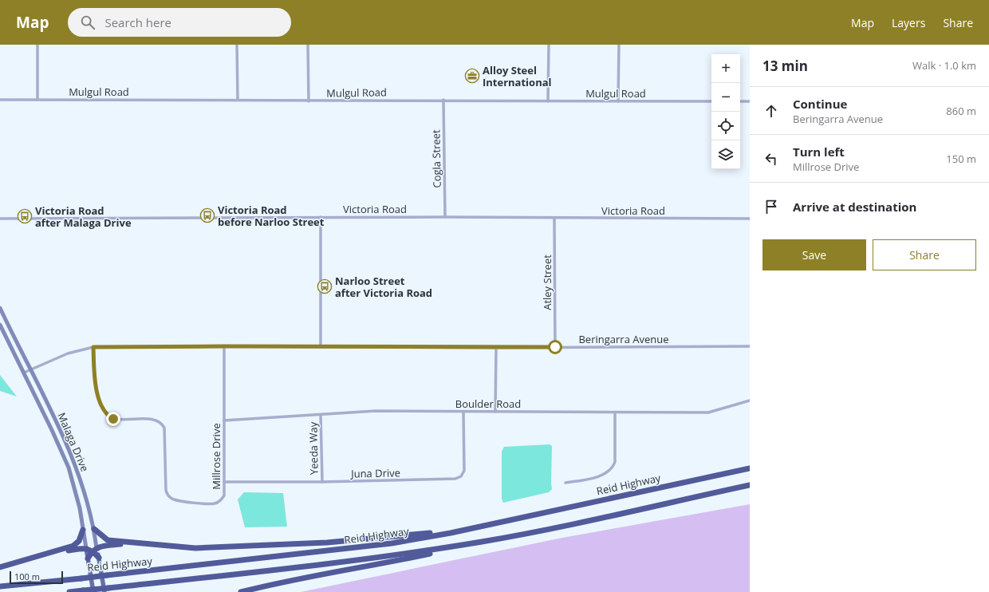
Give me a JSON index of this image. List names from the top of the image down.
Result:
{
  "streets": {
    "highway": ["Reid Highway"],
    "main road": ["Malaga Drive"],
    "street": [
      "Mulgul Road",
      "Cogla Street",
      "Victoria Road",
      "Atley Street",
      "Beringarra Avenue",
      "Boulder Road",
      "Yeeda Way",
      "Millrose Drive",
      "Juna Drive"
    ]
  },
  "crossings": [
    ["Mulgul Road", "Cogla Street"],
    ["Cogla Street", "Victoria Road"],
    ["Victoria Road", "Atley Street"],
    ["Atley Street", "Beringarra Avenue"],
    ["Beringarra Avenue", "Malaga Drive"],
    ["Beringarra Avenue", "Millrose Drive"],
    ["Boulder Road", "Yeeda Way"],
    ["Boulder Road", "Millrose Drive"],
    ["Boulder Road", "Juna Drive"],
    ["Yeeda Way", "Juna Drive"],
    ["Millrose Drive", "Juna Drive"]
  ],
  "places": {
    "office": ["Alloy Steel International"],
    "bus stop": ["Victoria Road before Narloo Street", "Victoria Road after Malaga Drive", "Narloo Street after Victoria Road"]
  },
  "scale_bar": "100 m",
  "page": {
    "header": "Map",
    "search": "Search here",
    "nav": ["Map", "Layers", "Share"],
    "heading": ["13 min", "Walk · 1.0 km"],
    "map_buttons": ["+", "−"],
    "list": [
      ["Continue", "Beringarra Avenue", "860 m"],
      ["Turn left", "Millrose Drive", "150 m"],
      "Arrive at destination"
    ],
    "buttons": ["Save", "Share"],
    "scale": "100 m"
  }
}
